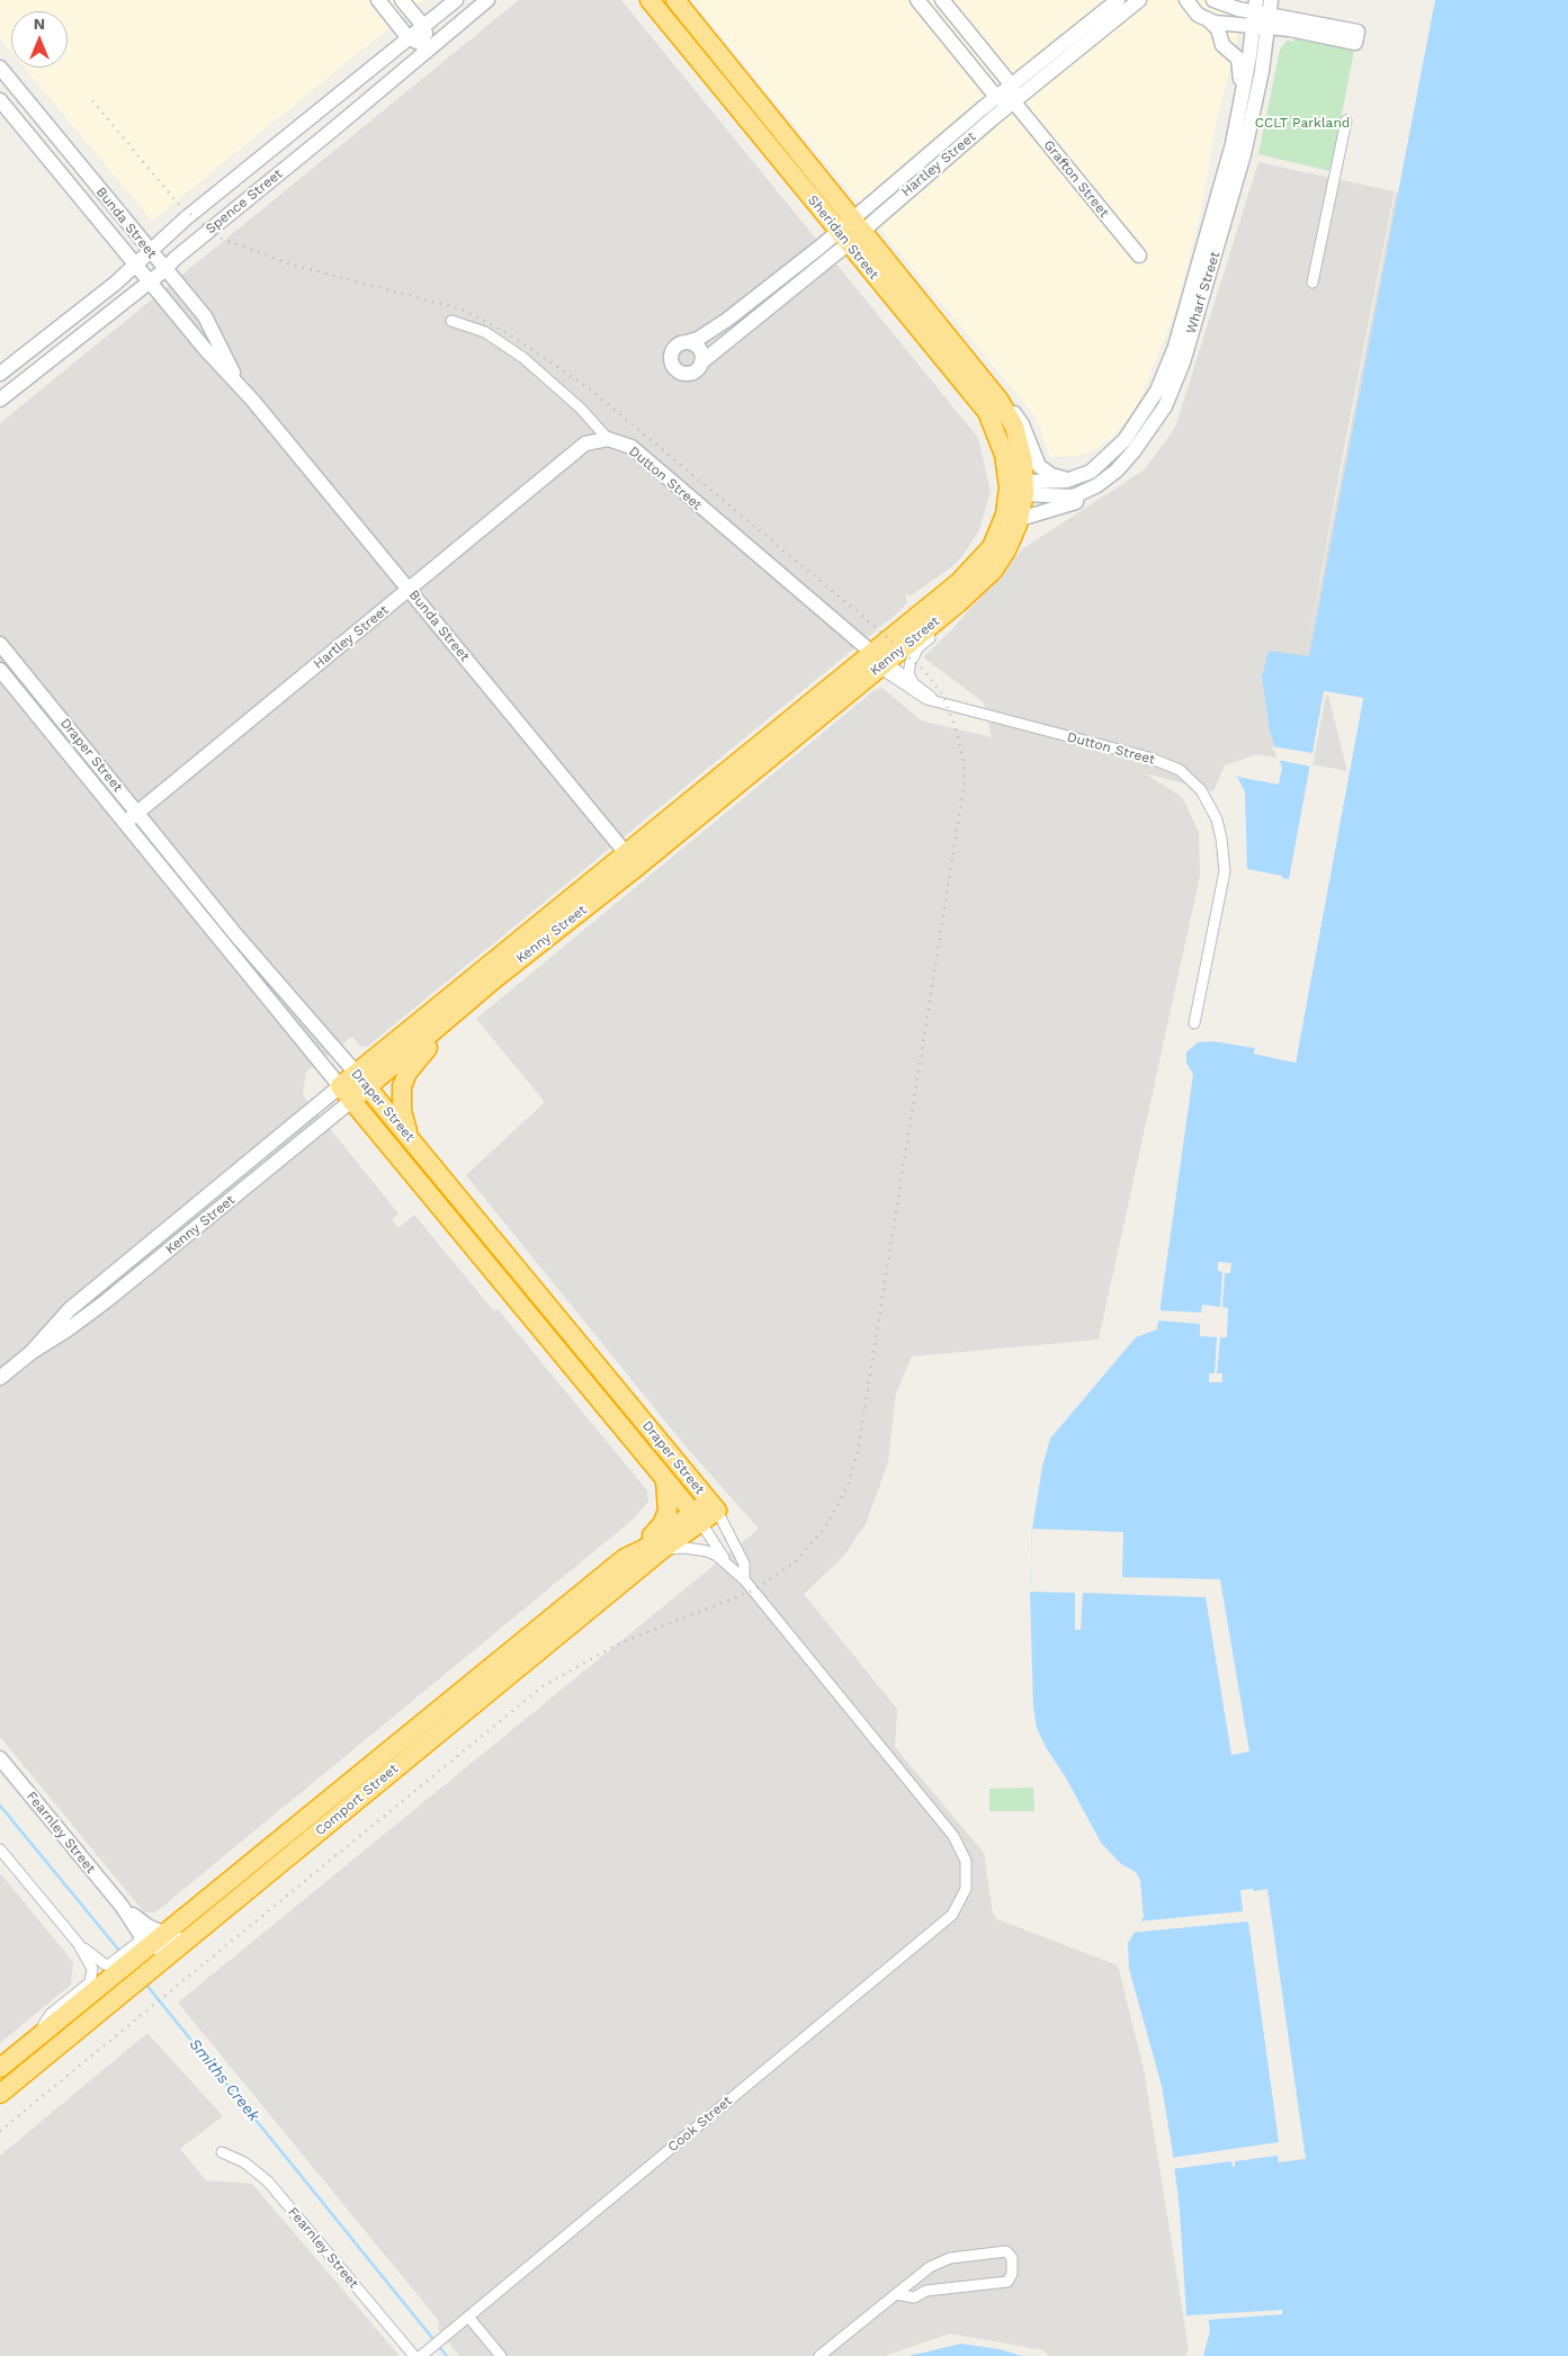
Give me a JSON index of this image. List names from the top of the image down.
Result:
{
  "streets": {
    "highway": [
      "Sheridan Street",
      "Kenny Street",
      "Draper Street",
      "Comport Street"
    ],
    "street": [
      "Hartley Street",
      "Grafton Street",
      "Spence Street",
      "Bunda Street",
      "Wharf Street",
      "Dutton Street",
      "Fearnley Street",
      "Cook Street"
    ]
  },
  "crossings": [
    ["Hartley Street", "Grafton Street"],
    ["Hartley Street", "Bunda Street"],
    ["Hartley Street", "Sheridan Street"],
    ["Hartley Street", "Dutton Street"],
    ["Hartley Street", "Draper Street"],
    ["Spence Street", "Bunda Street"],
    ["Bunda Street", "Kenny Street"],
    ["Sheridan Street", "Wharf Street"],
    ["Sheridan Street", "Kenny Street"],
    ["Wharf Street", "Kenny Street"],
    ["Dutton Street", "Kenny Street"],
    ["Kenny Street", "Draper Street"],
    ["Draper Street", "Comport Street"],
    ["Draper Street", "Cook Street"],
    ["Comport Street", "Fearnley Street"]
  ],
  "water": ["Smiths Creek"],
  "parks": ["CCLT Parkland"],
  "north": "top"
}
